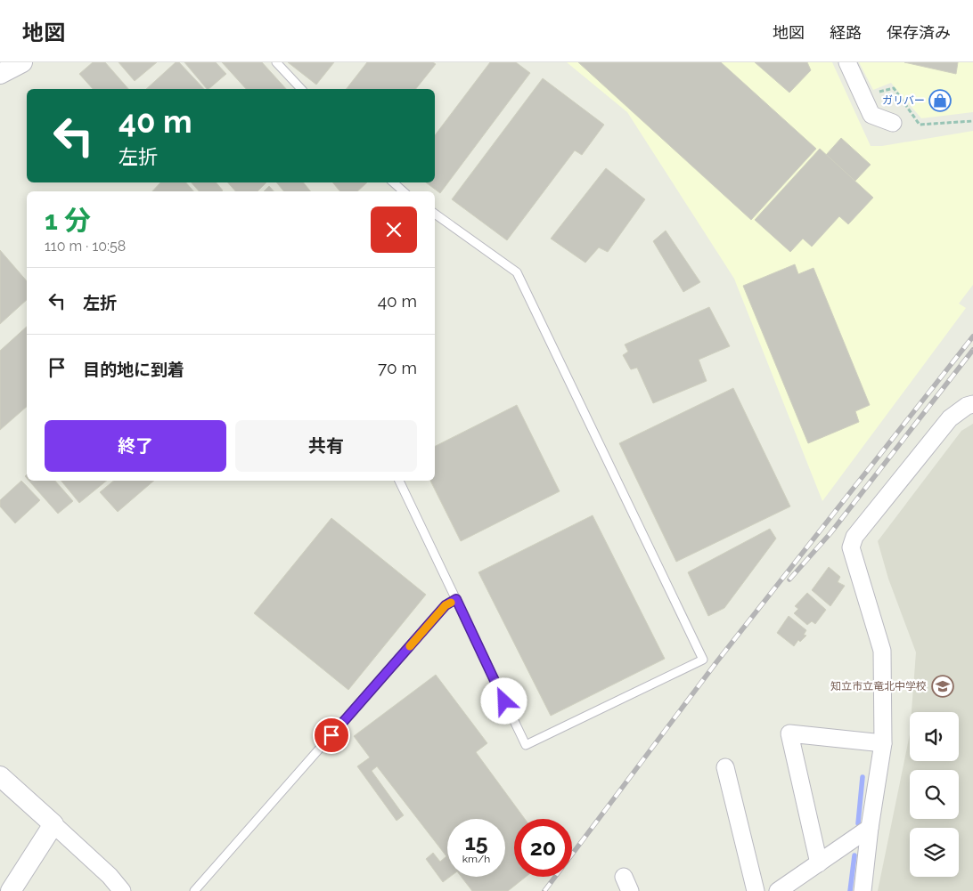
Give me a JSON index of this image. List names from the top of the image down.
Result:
{
  "places": {
    "shop": ["ガリバー"],
    "school or university": ["知立市立竜北中学校"]
  },
  "page": {
    "header": "地図",
    "nav": ["地図", "経路", "保存済み"],
    "turn": ["40 m", "左折"],
    "heading": ["1 分", "110 m · 10:58"],
    "list": [
      {
        "name": "左折",
        "value": "40 m"
      },
      {
        "name": "目的地に到着",
        "value": "70 m"
      }
    ],
    "buttons": ["終了", "共有"],
    "speed": "15 km/h",
    "limit": "20"
  }
}
